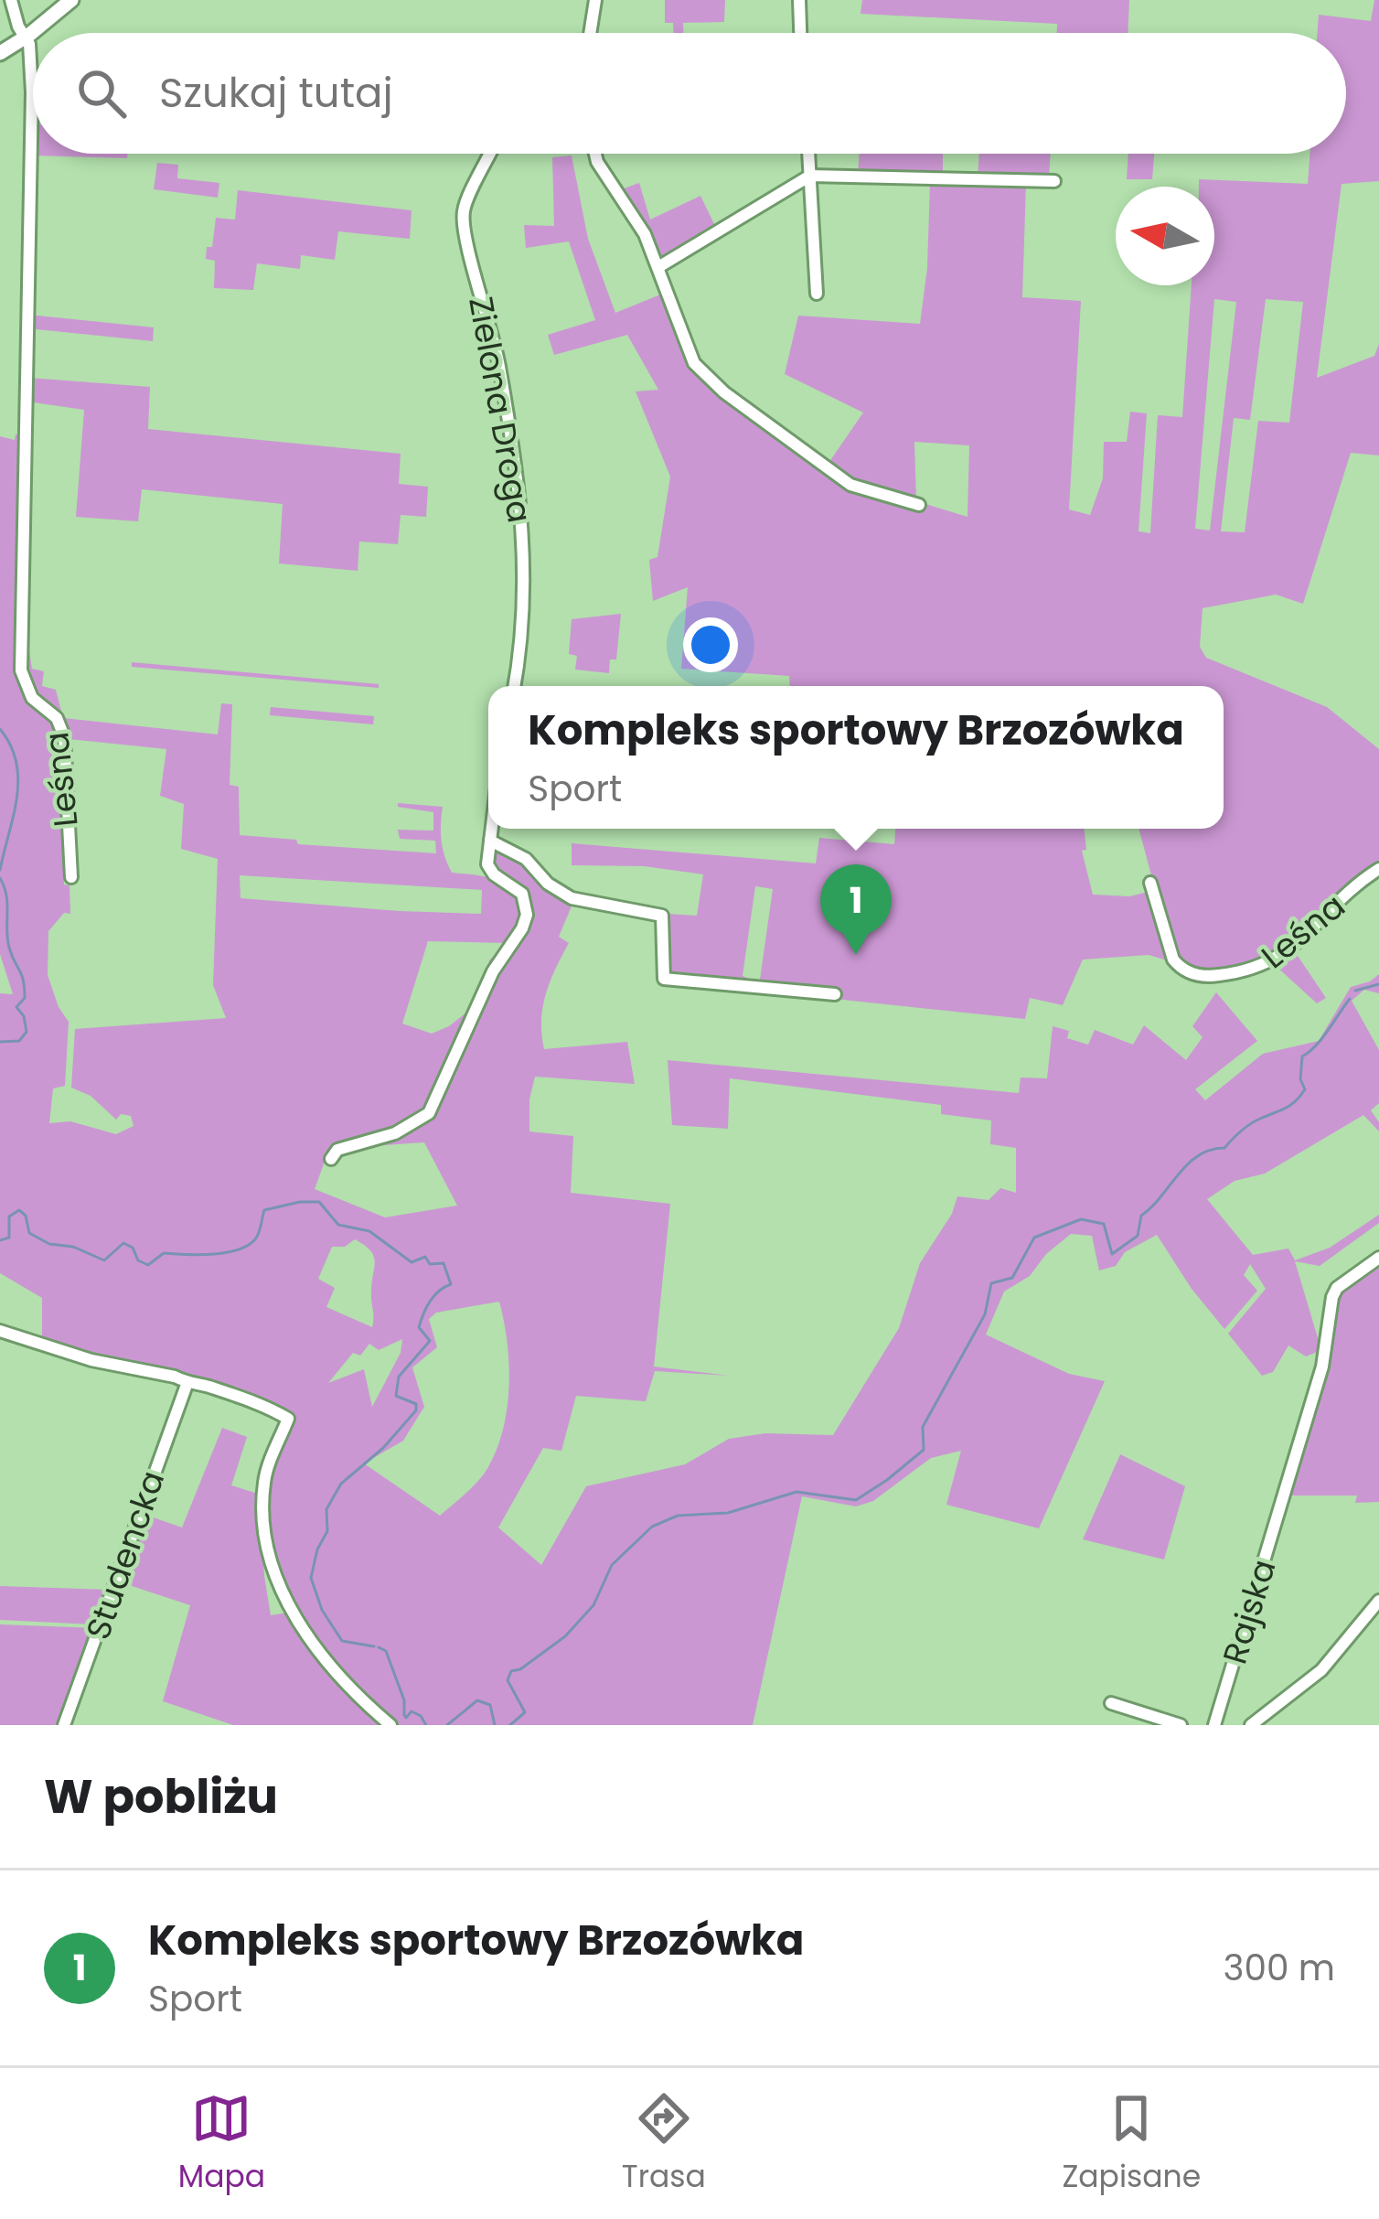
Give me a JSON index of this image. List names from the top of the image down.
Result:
{
  "streets": {
    "street": [
      "Zielona Droga",
      "Leśna",
      "Studencka",
      "Rajska"
    ]
  },
  "north": "left",
  "page": {
    "search": "Szukaj tutaj",
    "popup": ["Kompleks sportowy Brzozówka", "Sport"],
    "pins": "1",
    "heading": "W pobliżu",
    "list": [
      {
        "mark": "1",
        "name": "Kompleks sportowy Brzozówka",
        "note": "Sport",
        "value": "300 m"
      }
    ],
    "nav": ["Mapa", "Trasa", "Zapisane"]
  }
}
